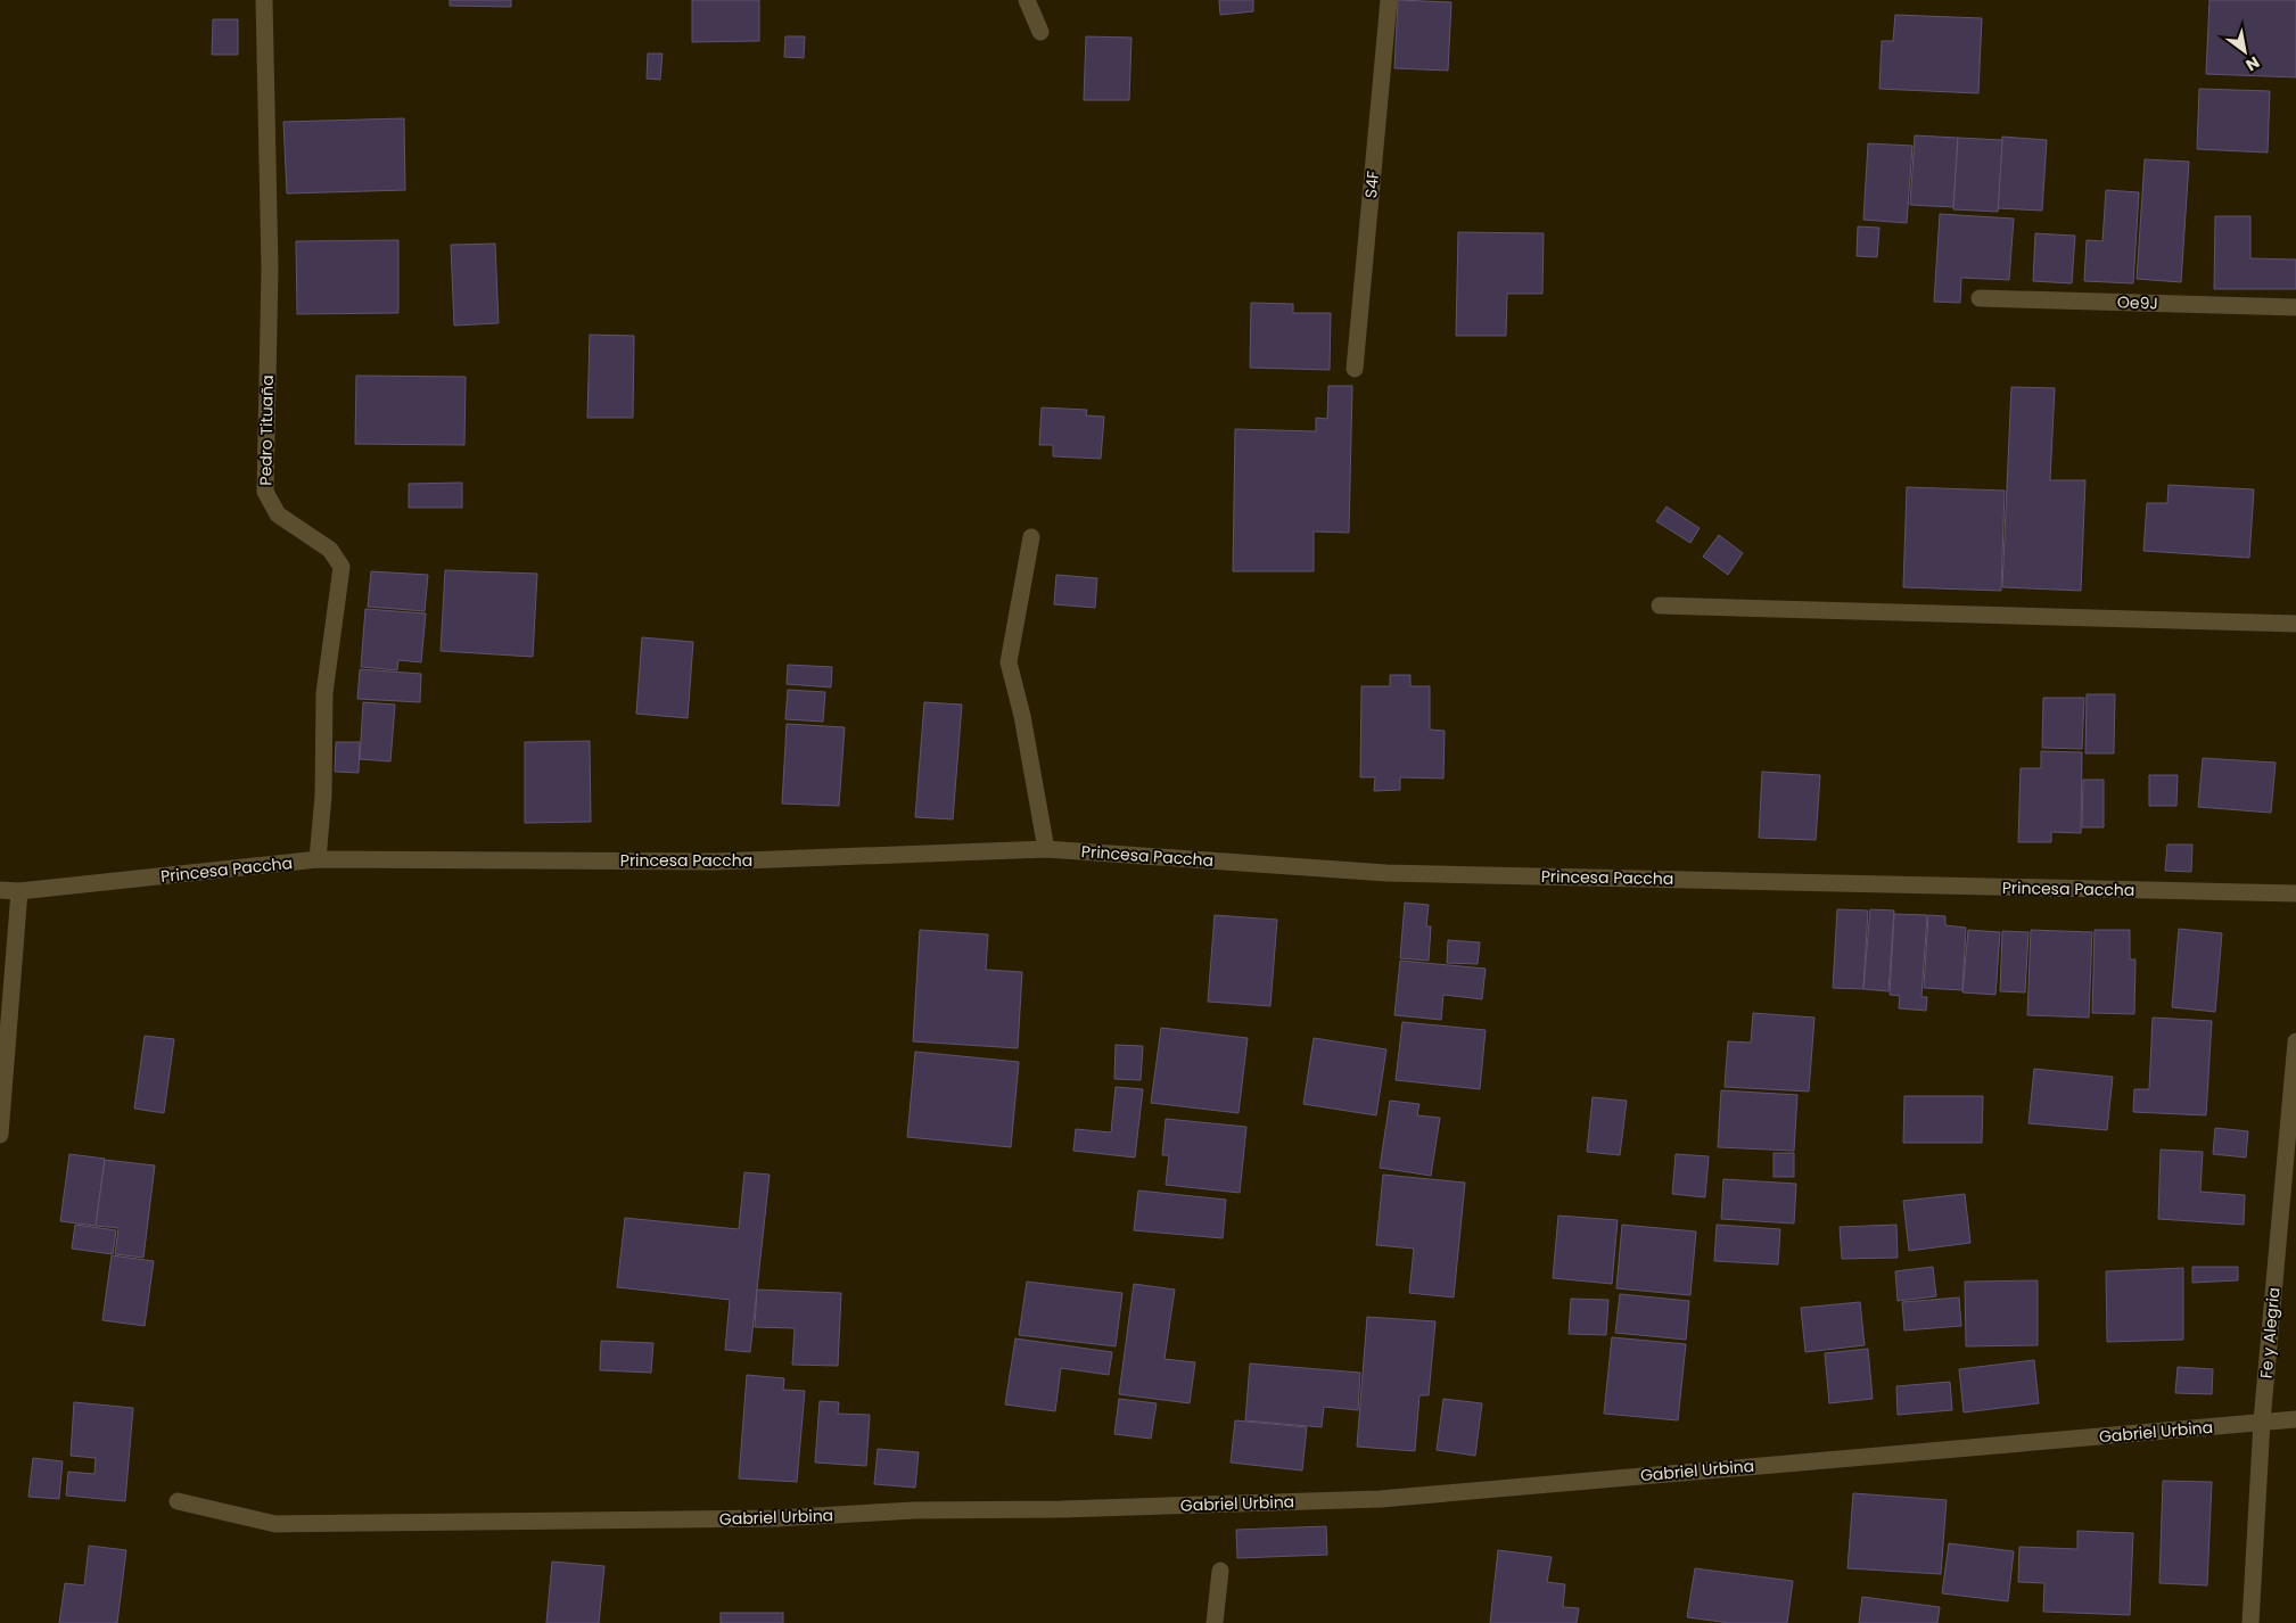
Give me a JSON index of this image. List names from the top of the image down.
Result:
{
  "streets": {
    "street": [
      "S4F",
      "Oe9J",
      "Pedro Tituaña",
      "Princesa Paccha",
      "Fe y Alegria",
      "Gabriel Urbina"
    ]
  },
  "crossings": [
    ["Pedro Tituaña", "Princesa Paccha"],
    ["Fe y Alegria", "Gabriel Urbina"]
  ],
  "north": "bottom right"
}
